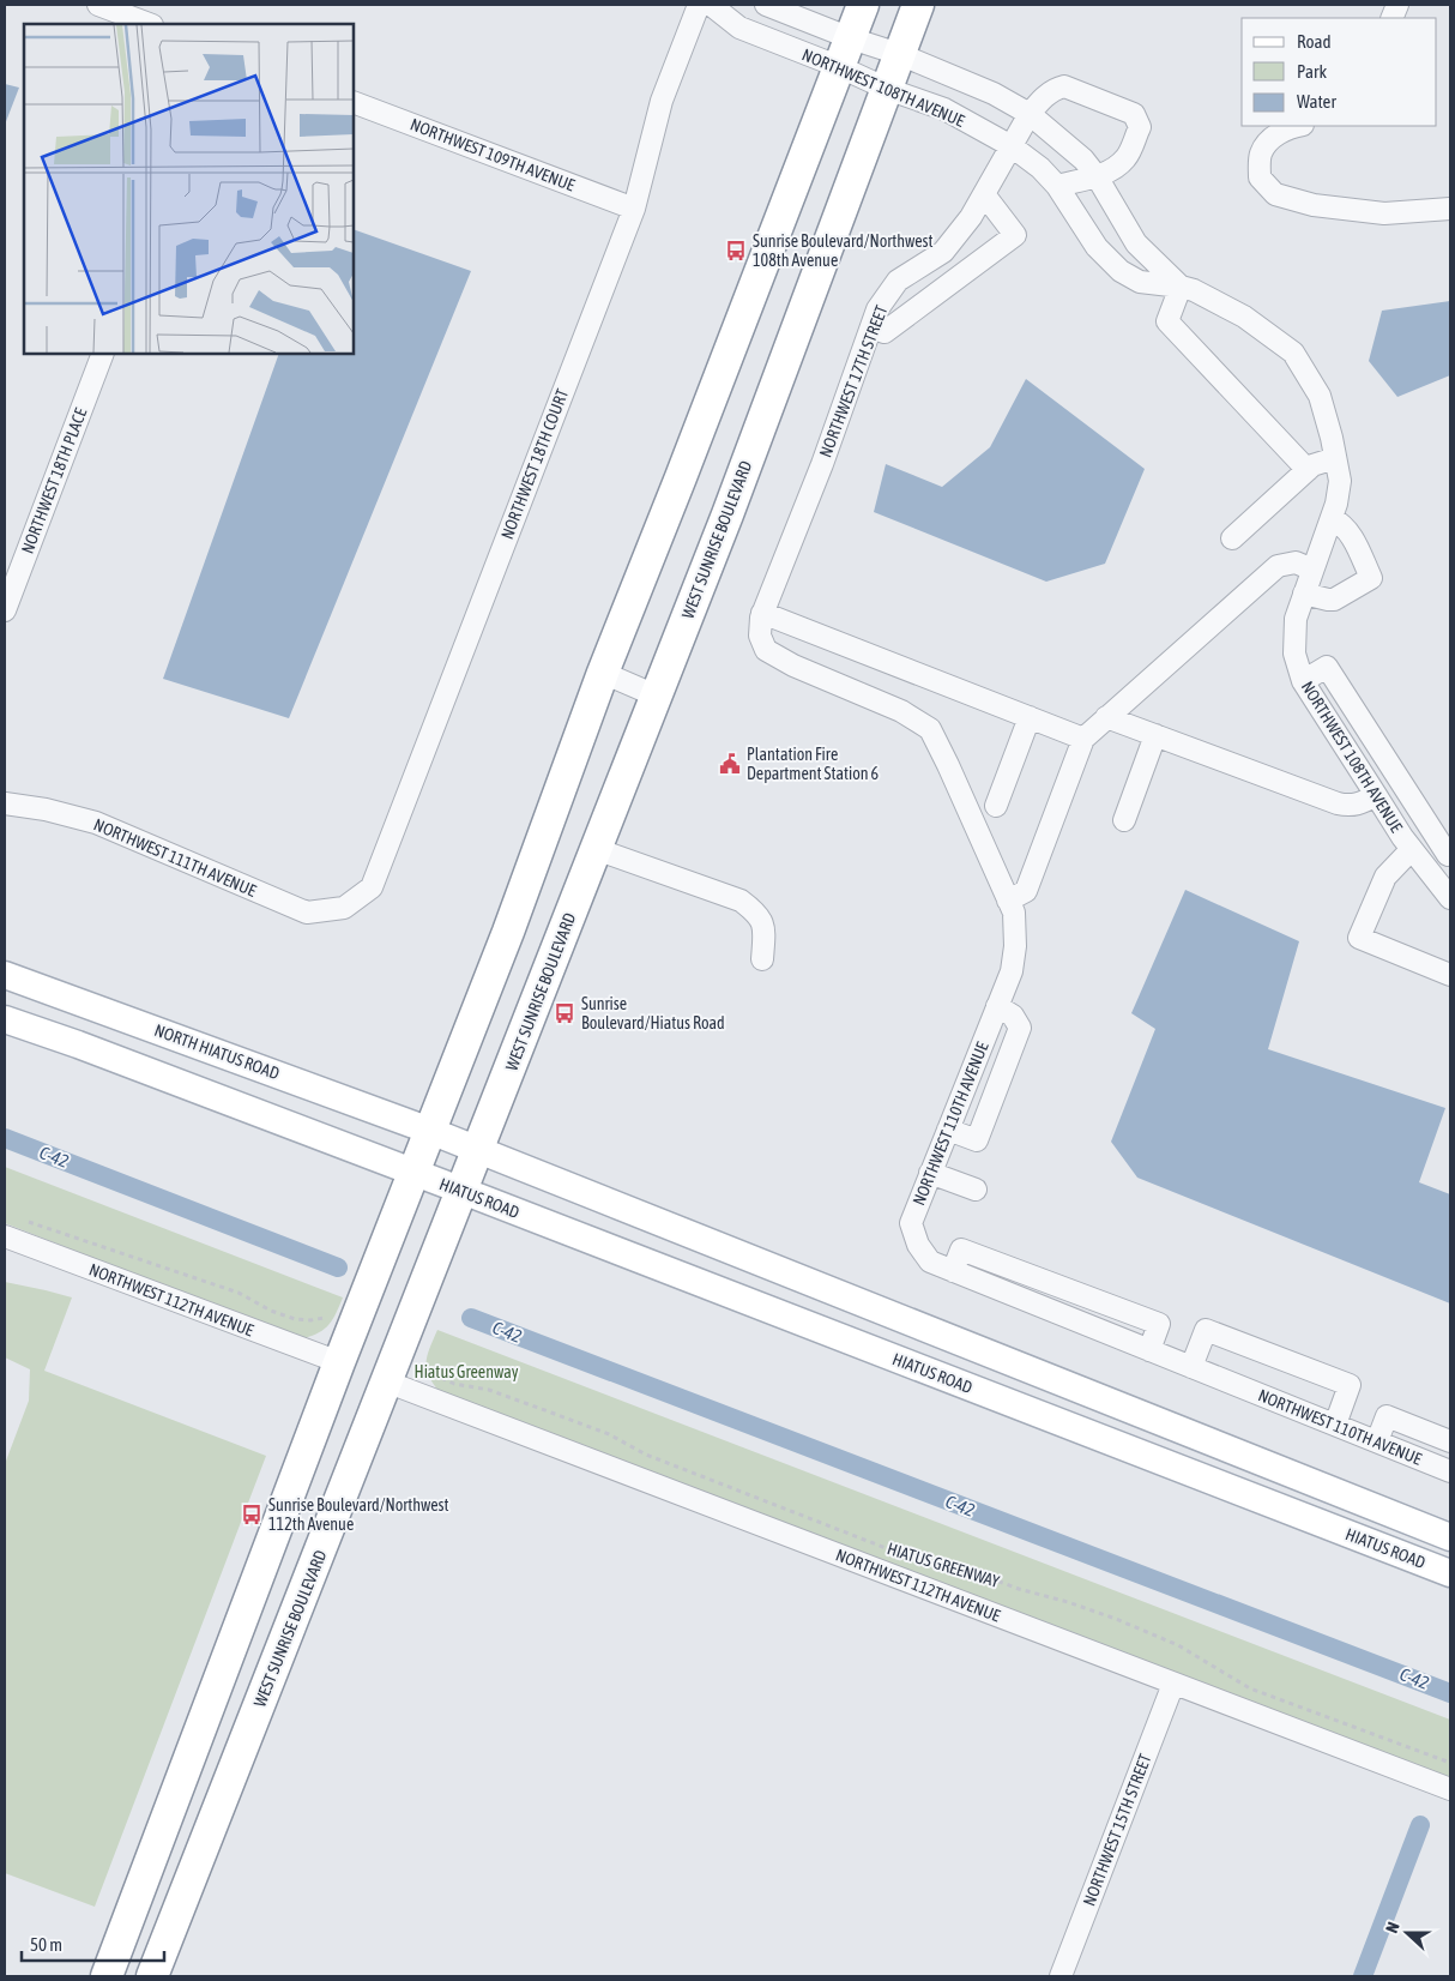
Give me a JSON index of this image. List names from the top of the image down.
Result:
{
  "streets": {
    "highway": ["WEST SUNRISE BOULEVARD"],
    "main road": ["NORTH HIATUS ROAD", "HIATUS ROAD"],
    "street": [
      "NORTHWEST 108TH AVENUE",
      "NORTHWEST 109TH AVENUE",
      "NORTHWEST 17TH STREET",
      "NORTHWEST 18TH COURT",
      "NORTHWEST 18TH PLACE",
      "NORTHWEST 111TH AVENUE",
      "NORTHWEST 110TH AVENUE",
      "NORTHWEST 112TH AVENUE",
      "NORTHWEST 15TH STREET"
    ],
    "path": ["HIATUS GREENWAY"]
  },
  "crossings": [
    ["NORTHWEST 108TH AVENUE", "NORTHWEST 17TH STREET"],
    ["NORTHWEST 108TH AVENUE", "WEST SUNRISE BOULEVARD"],
    ["NORTHWEST 109TH AVENUE", "NORTHWEST 18TH COURT"],
    ["NORTHWEST 17TH STREET", "NORTHWEST 110TH AVENUE"],
    ["NORTHWEST 18TH COURT", "NORTHWEST 111TH AVENUE"],
    ["WEST SUNRISE BOULEVARD", "HIATUS ROAD"],
    ["WEST SUNRISE BOULEVARD", "NORTHWEST 112TH AVENUE"],
    ["NORTH HIATUS ROAD", "HIATUS ROAD"],
    ["NORTHWEST 112TH AVENUE", "NORTHWEST 15TH STREET"]
  ],
  "water": ["C-42"],
  "parks": ["Hiatus Greenway"],
  "places": {
    "bus stop": ["Sunrise Boulevard/Northwest 108th Avenue", "Sunrise Boulevard/Hiatus Road", "Sunrise Boulevard/Northwest 112th Avenue"],
    "public building": ["Plantation Fire Department Station 6"]
  },
  "legend": ["Road", "Park", "Water"],
  "scale_bar": "50 m",
  "north": "left"
}
